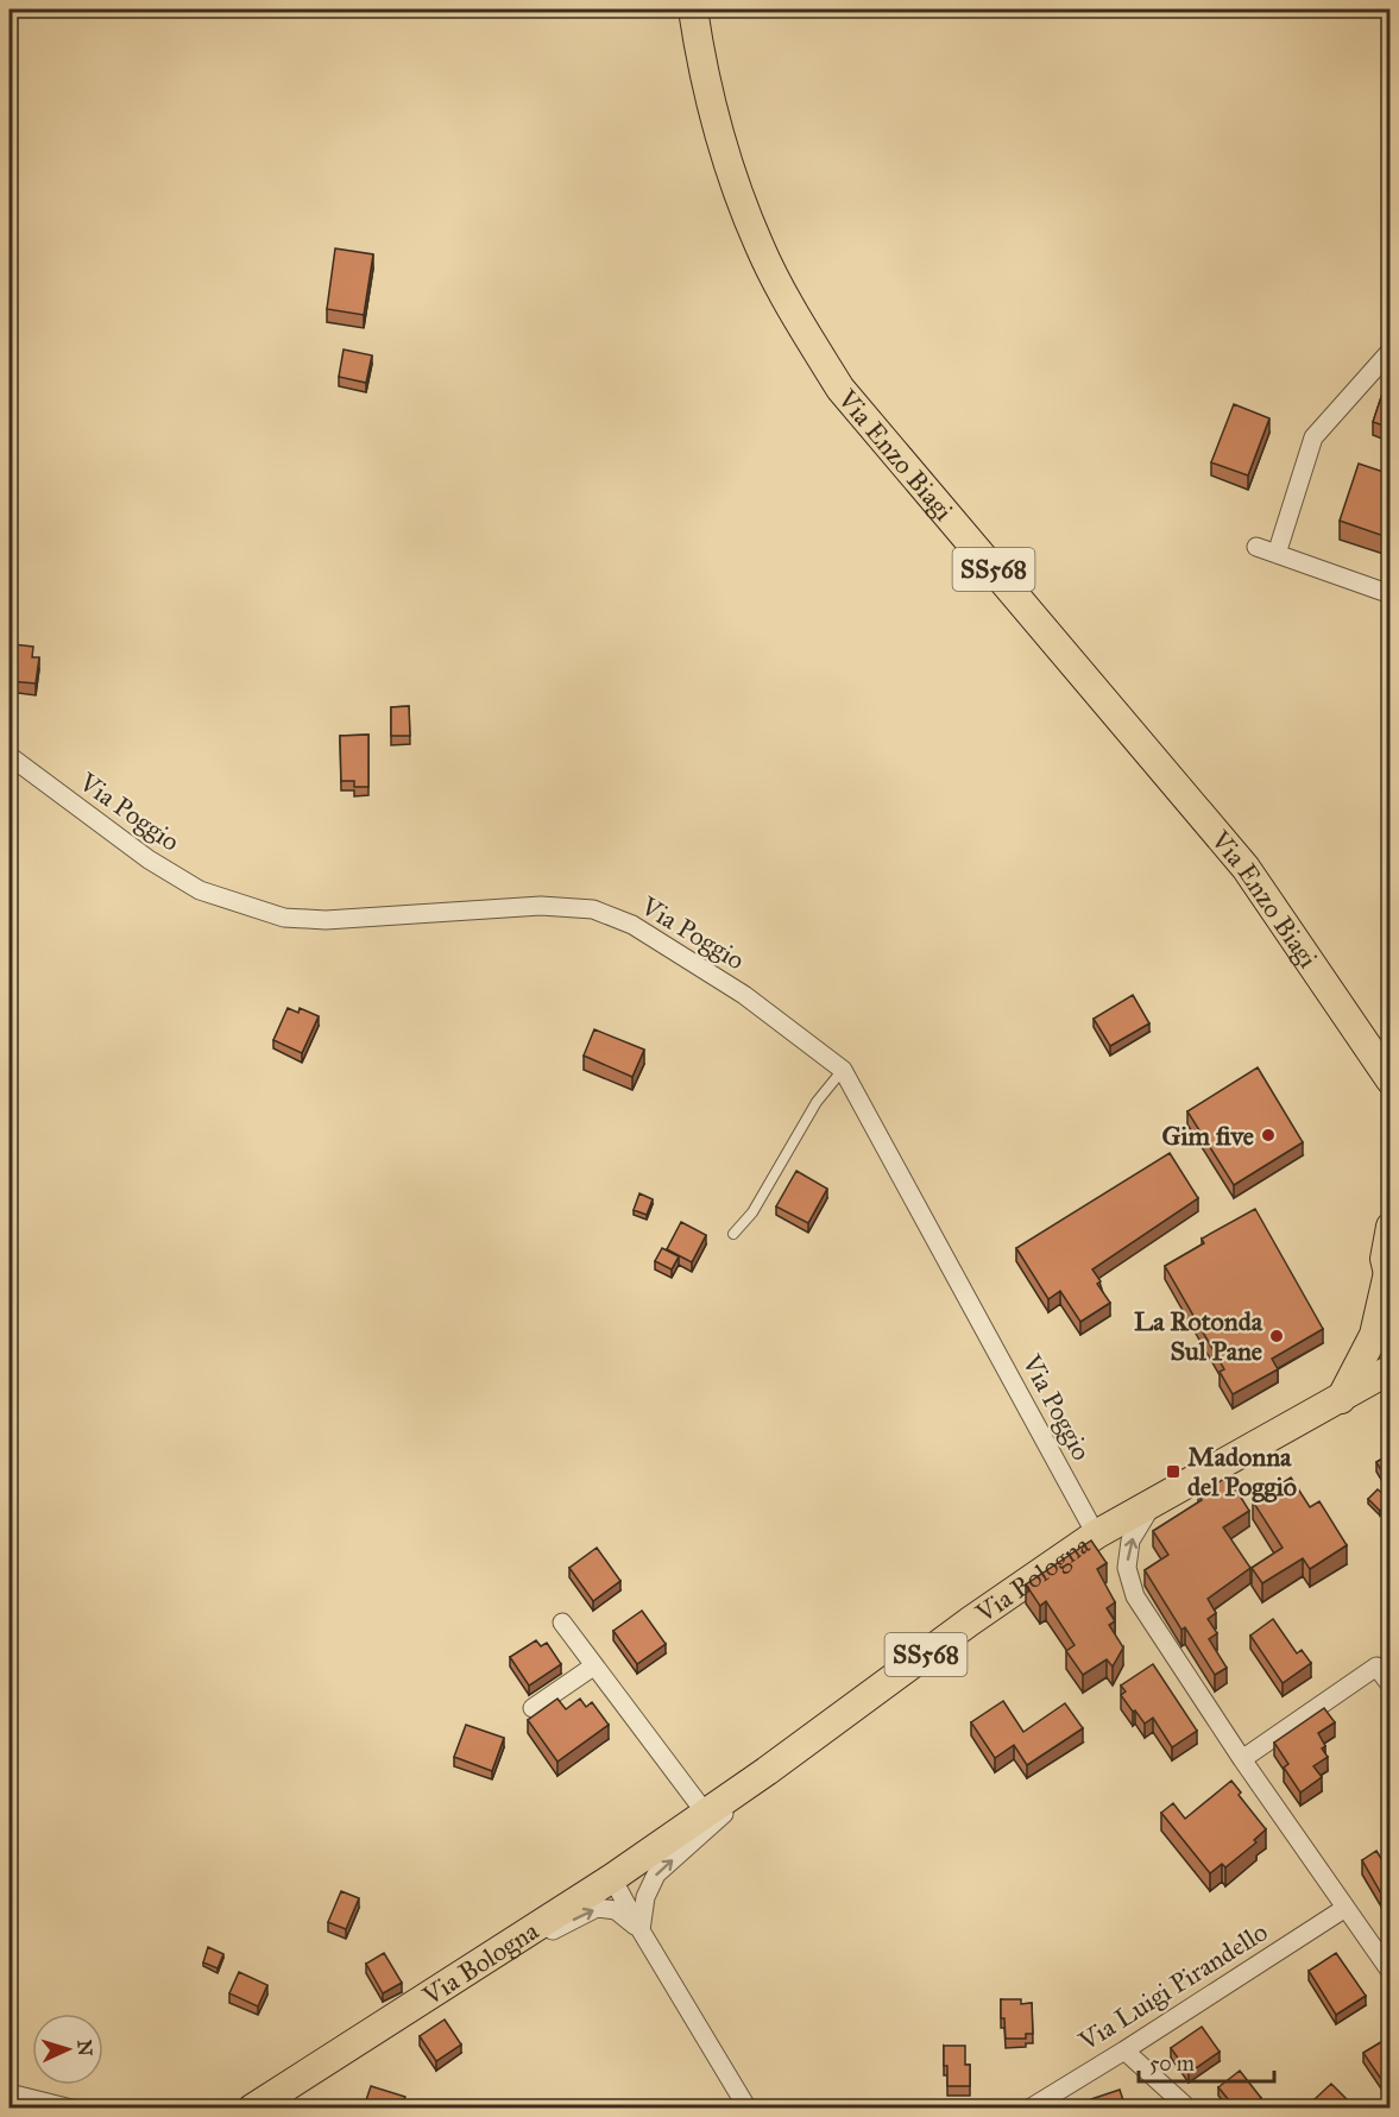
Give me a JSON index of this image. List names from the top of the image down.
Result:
{
  "streets": {
    "main road": ["Via Enzo Biagi", "SS568", "Via Bologna"],
    "street": ["Via Poggio", "Via Luigi Pirandello"]
  },
  "crossings": [
    ["Via Poggio", "Via Bologna"]
  ],
  "places": {
    "other": ["Gim five", "La Rotonda Sul Pane"],
    "transit": ["Madonna del Poggio"]
  },
  "scale_bar": "50 m",
  "north": "right"
}
